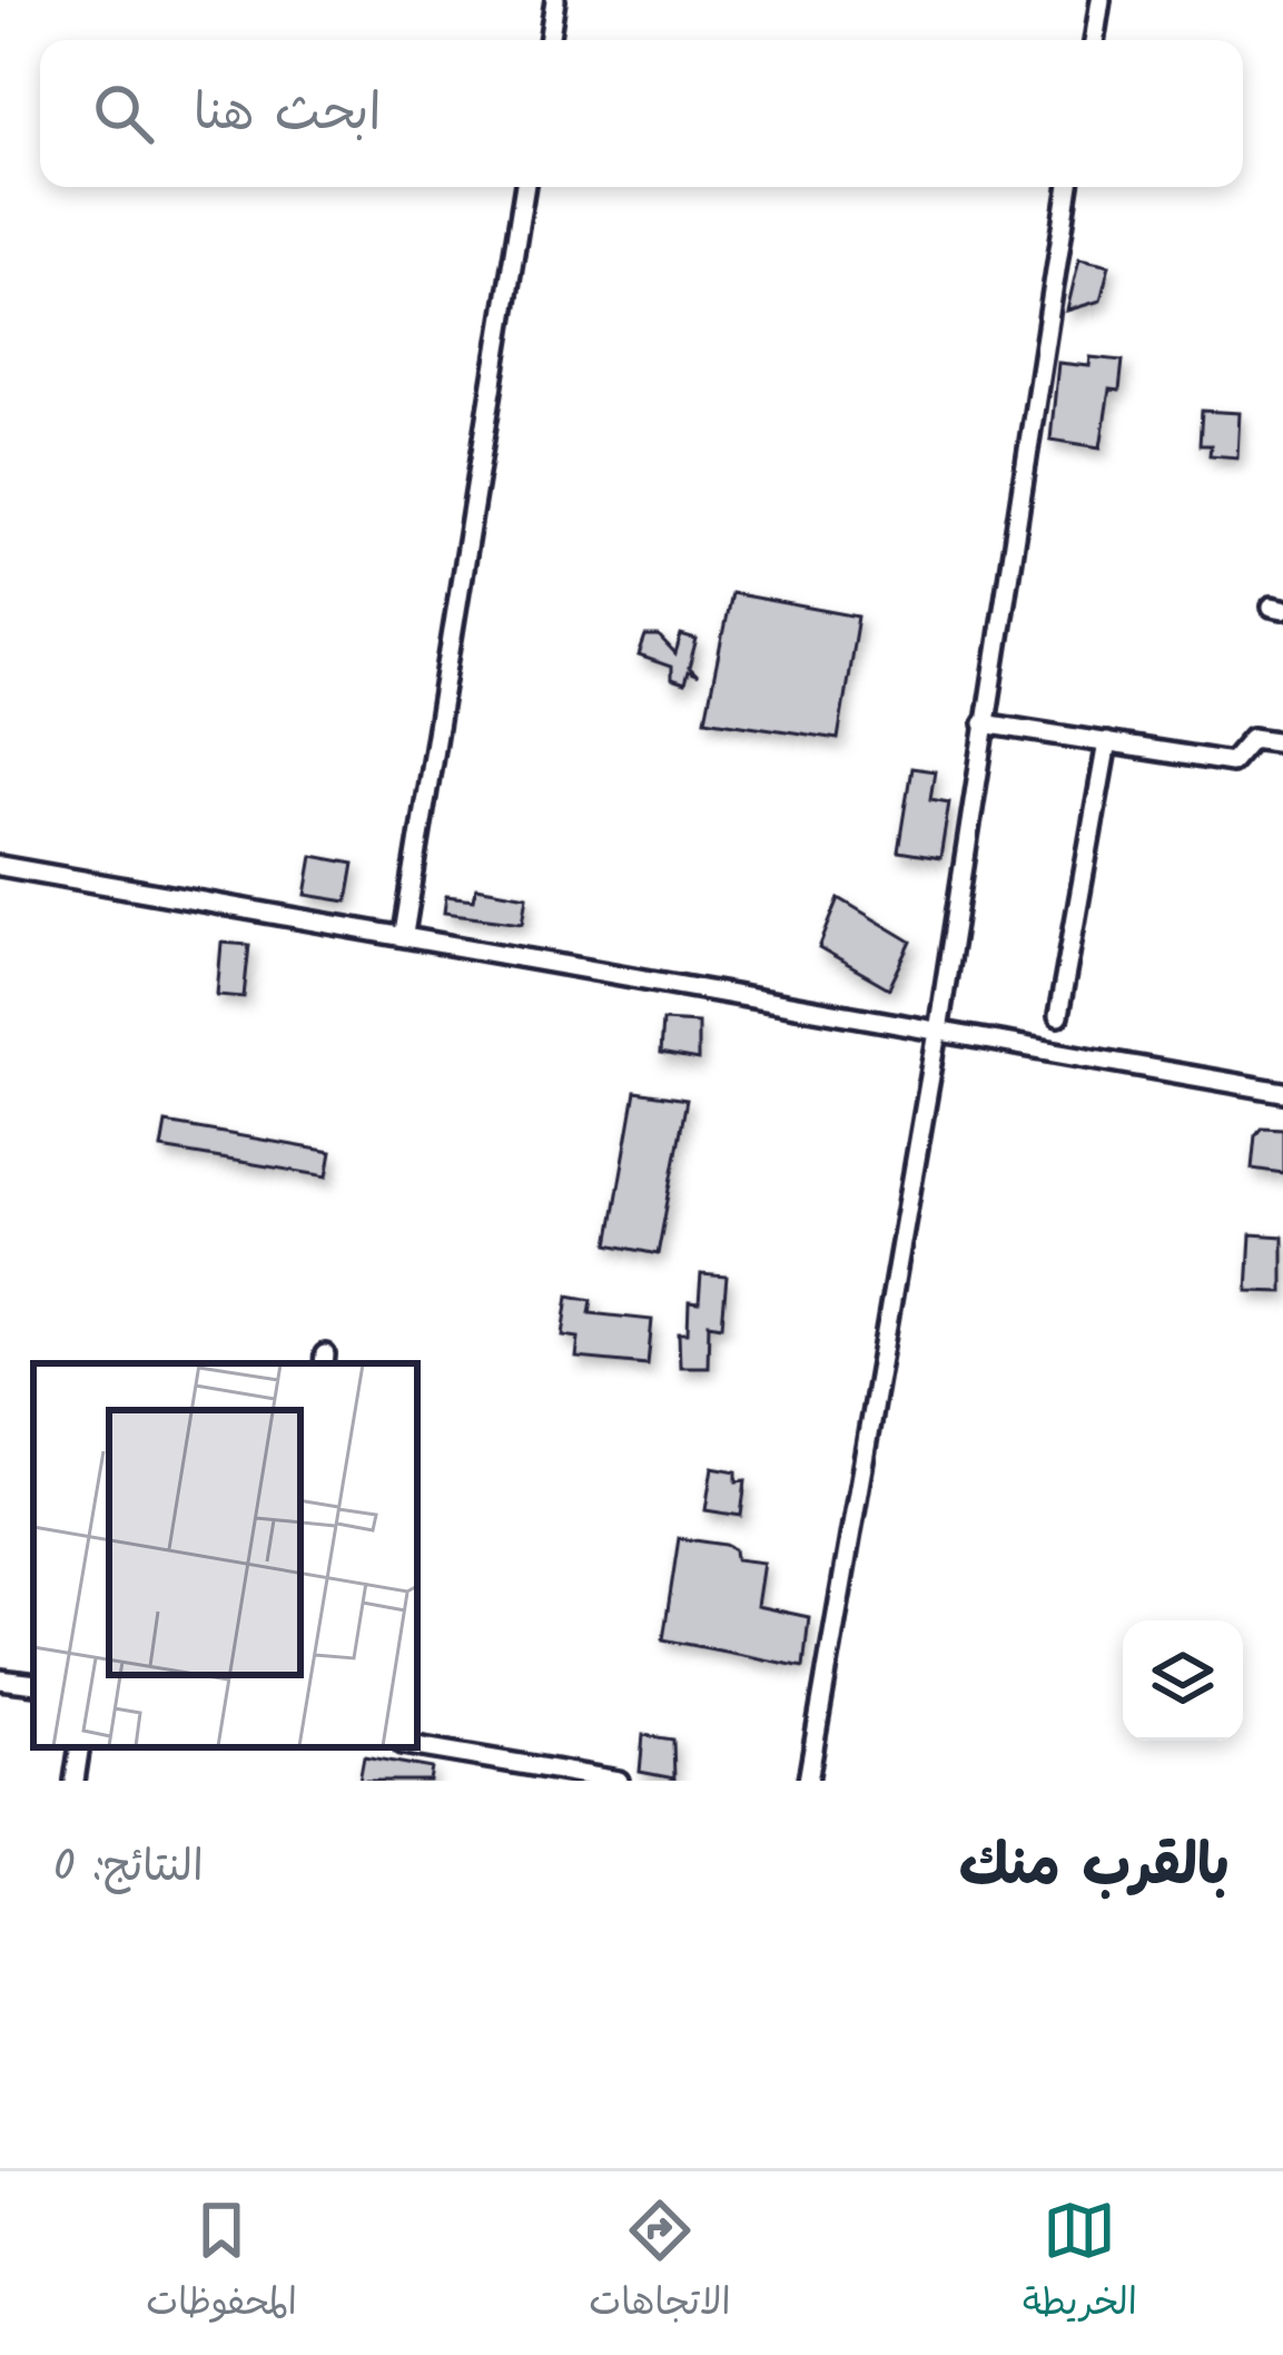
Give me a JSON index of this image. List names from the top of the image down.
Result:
{
  "page": {
    "search": "ابحث هنا",
    "heading": ["بالقرب منك", "النتائج: 0"],
    "nav": ["الخريطة", "الاتجاهات", "المحفوظات"]
  }
}
